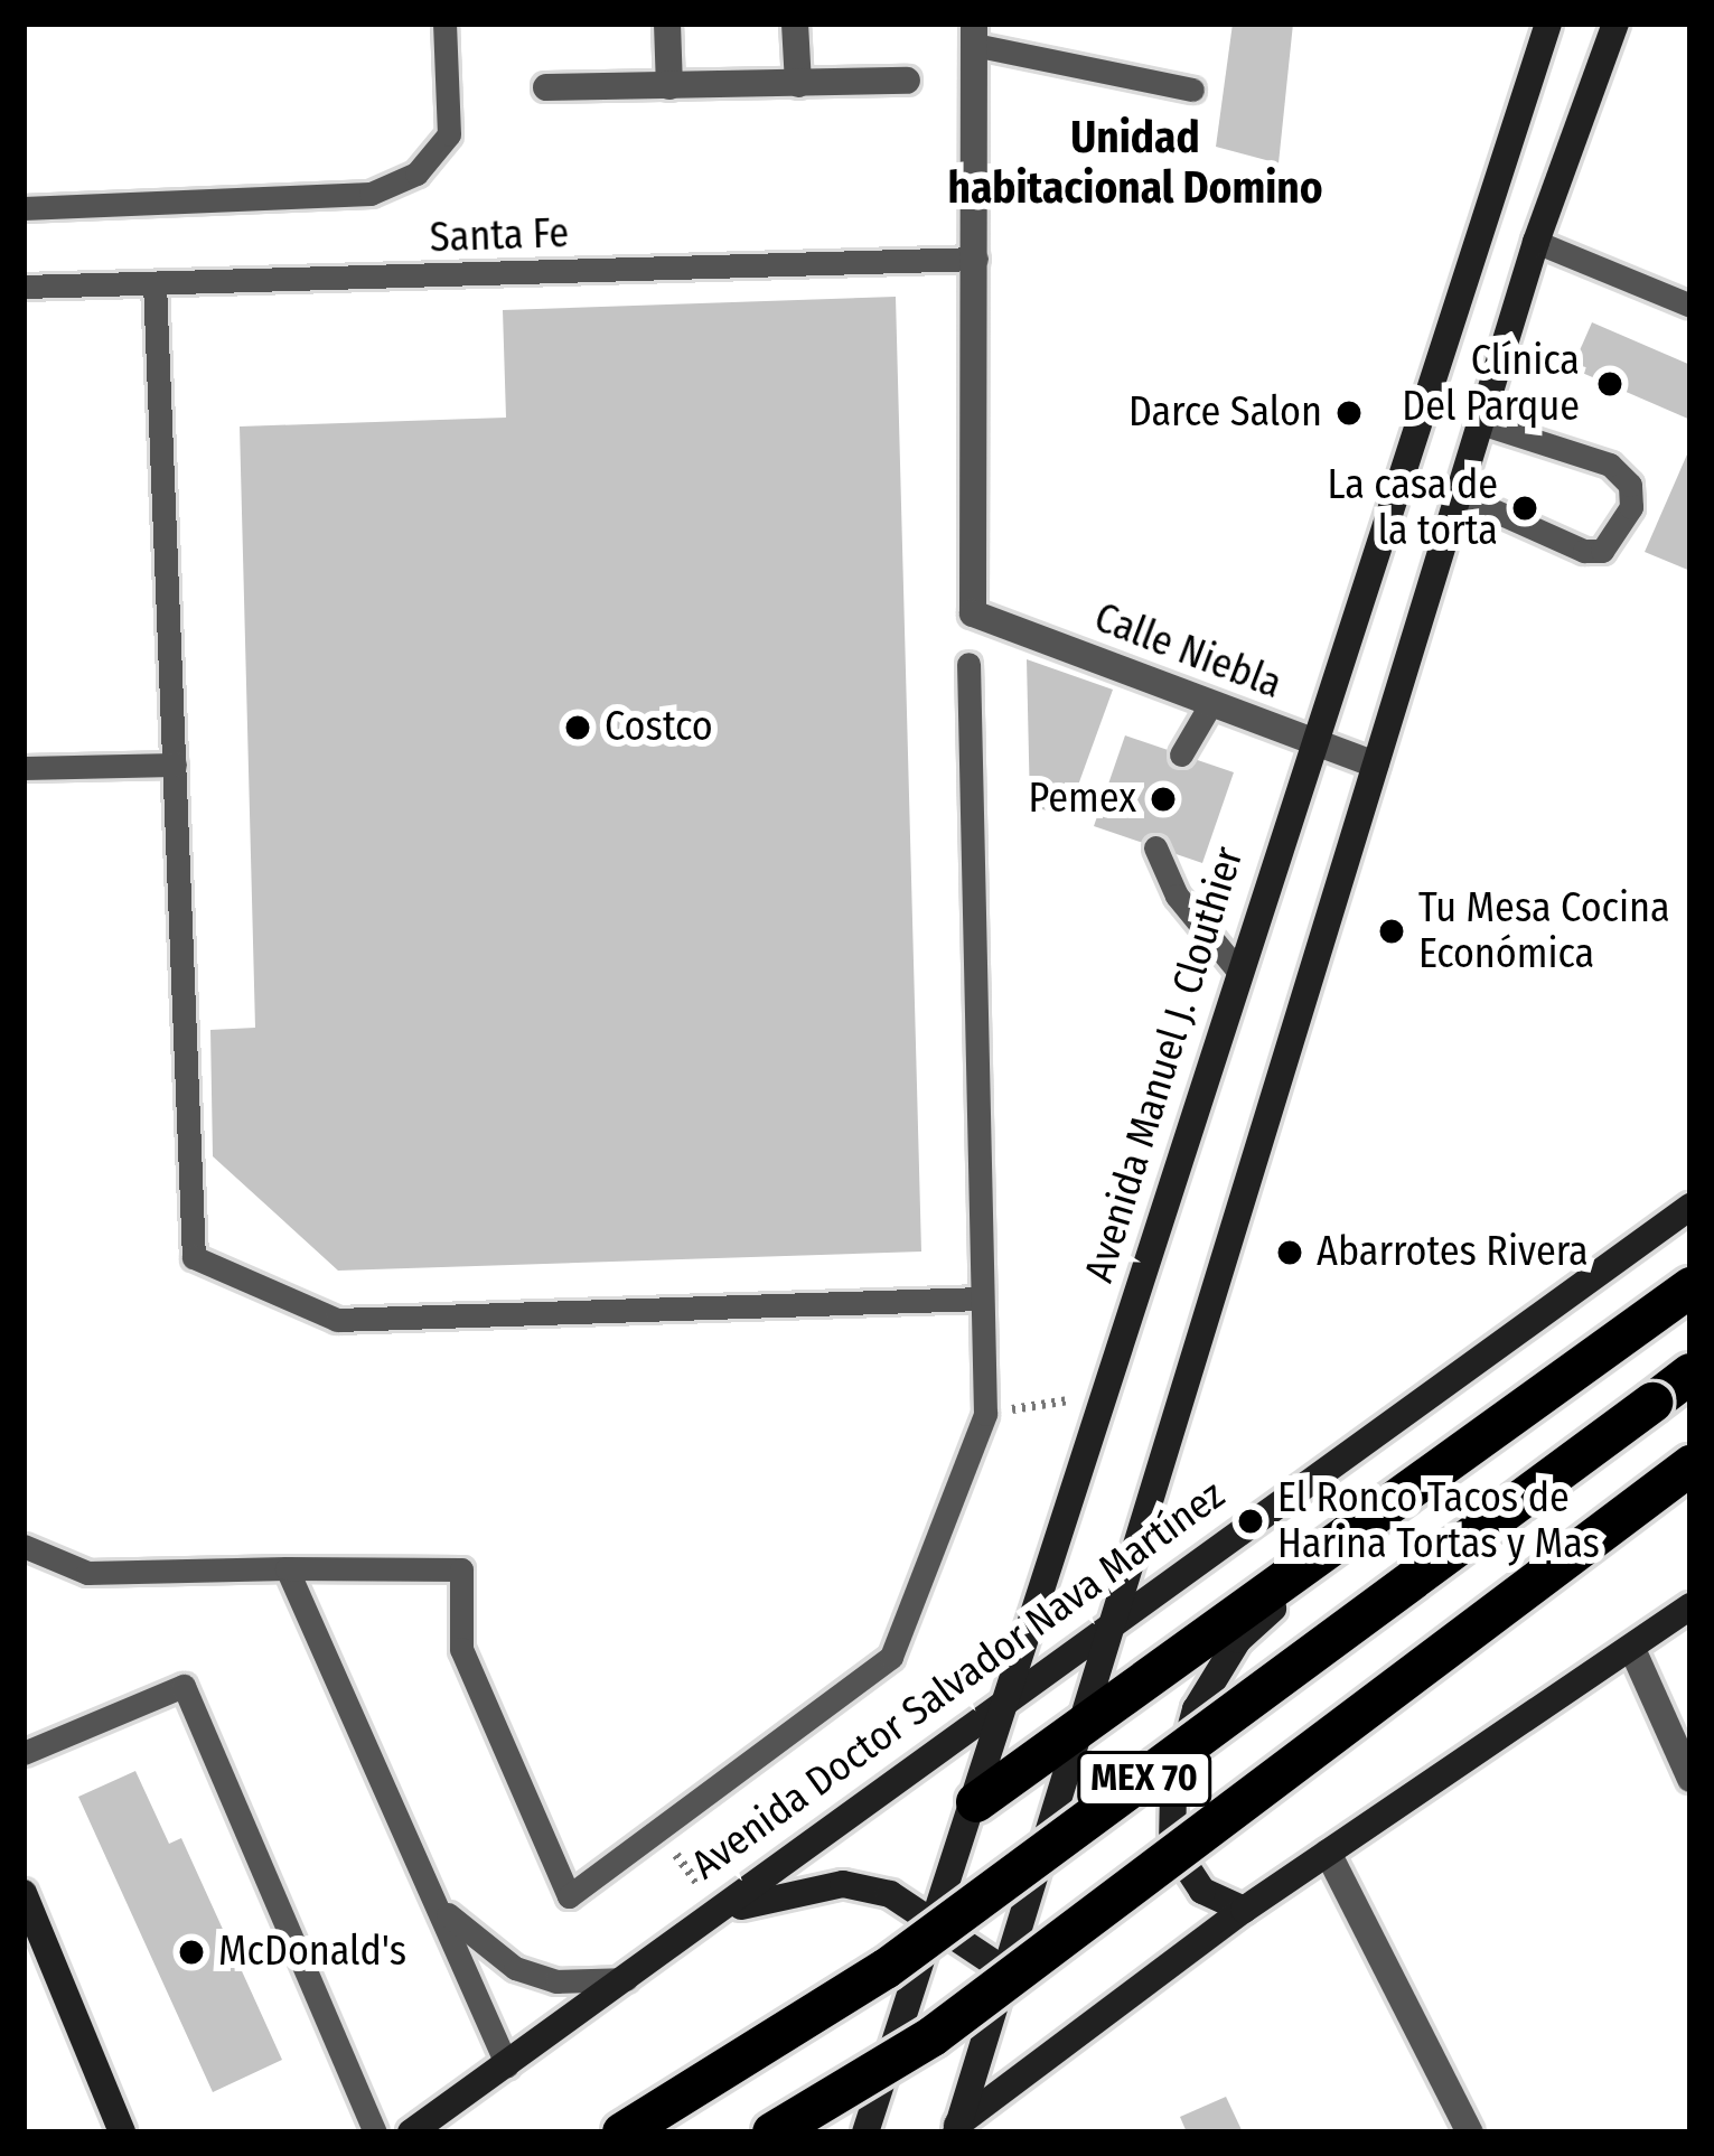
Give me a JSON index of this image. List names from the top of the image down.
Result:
{
  "streets": {
    "highway": ["MEX 70"],
    "main road": ["Avenida Manuel J. Clouthier", "Avenida Doctor Salvador Nava Martínez"],
    "street": ["Calle Niebla"],
    "lane": ["Santa Fe"]
  },
  "crossings": [
    ["Santa Fe", "Calle Niebla"],
    ["Calle Niebla", "Avenida Manuel J. Clouthier"],
    ["Avenida Manuel J. Clouthier", "Avenida Doctor Salvador Nava Martínez"]
  ],
  "districts": ["Unidad habitacional Domino"],
  "places": [
    "Clínica Del Parque",
    "Darce Salon",
    "La casa de la torta",
    "Costco",
    "Pemex",
    "Tu Mesa Cocina Económica",
    "Abarrotes Rivera",
    "El Ronco Tacos de Harina Tortas y Mas",
    "McDonald's"
  ]
}
